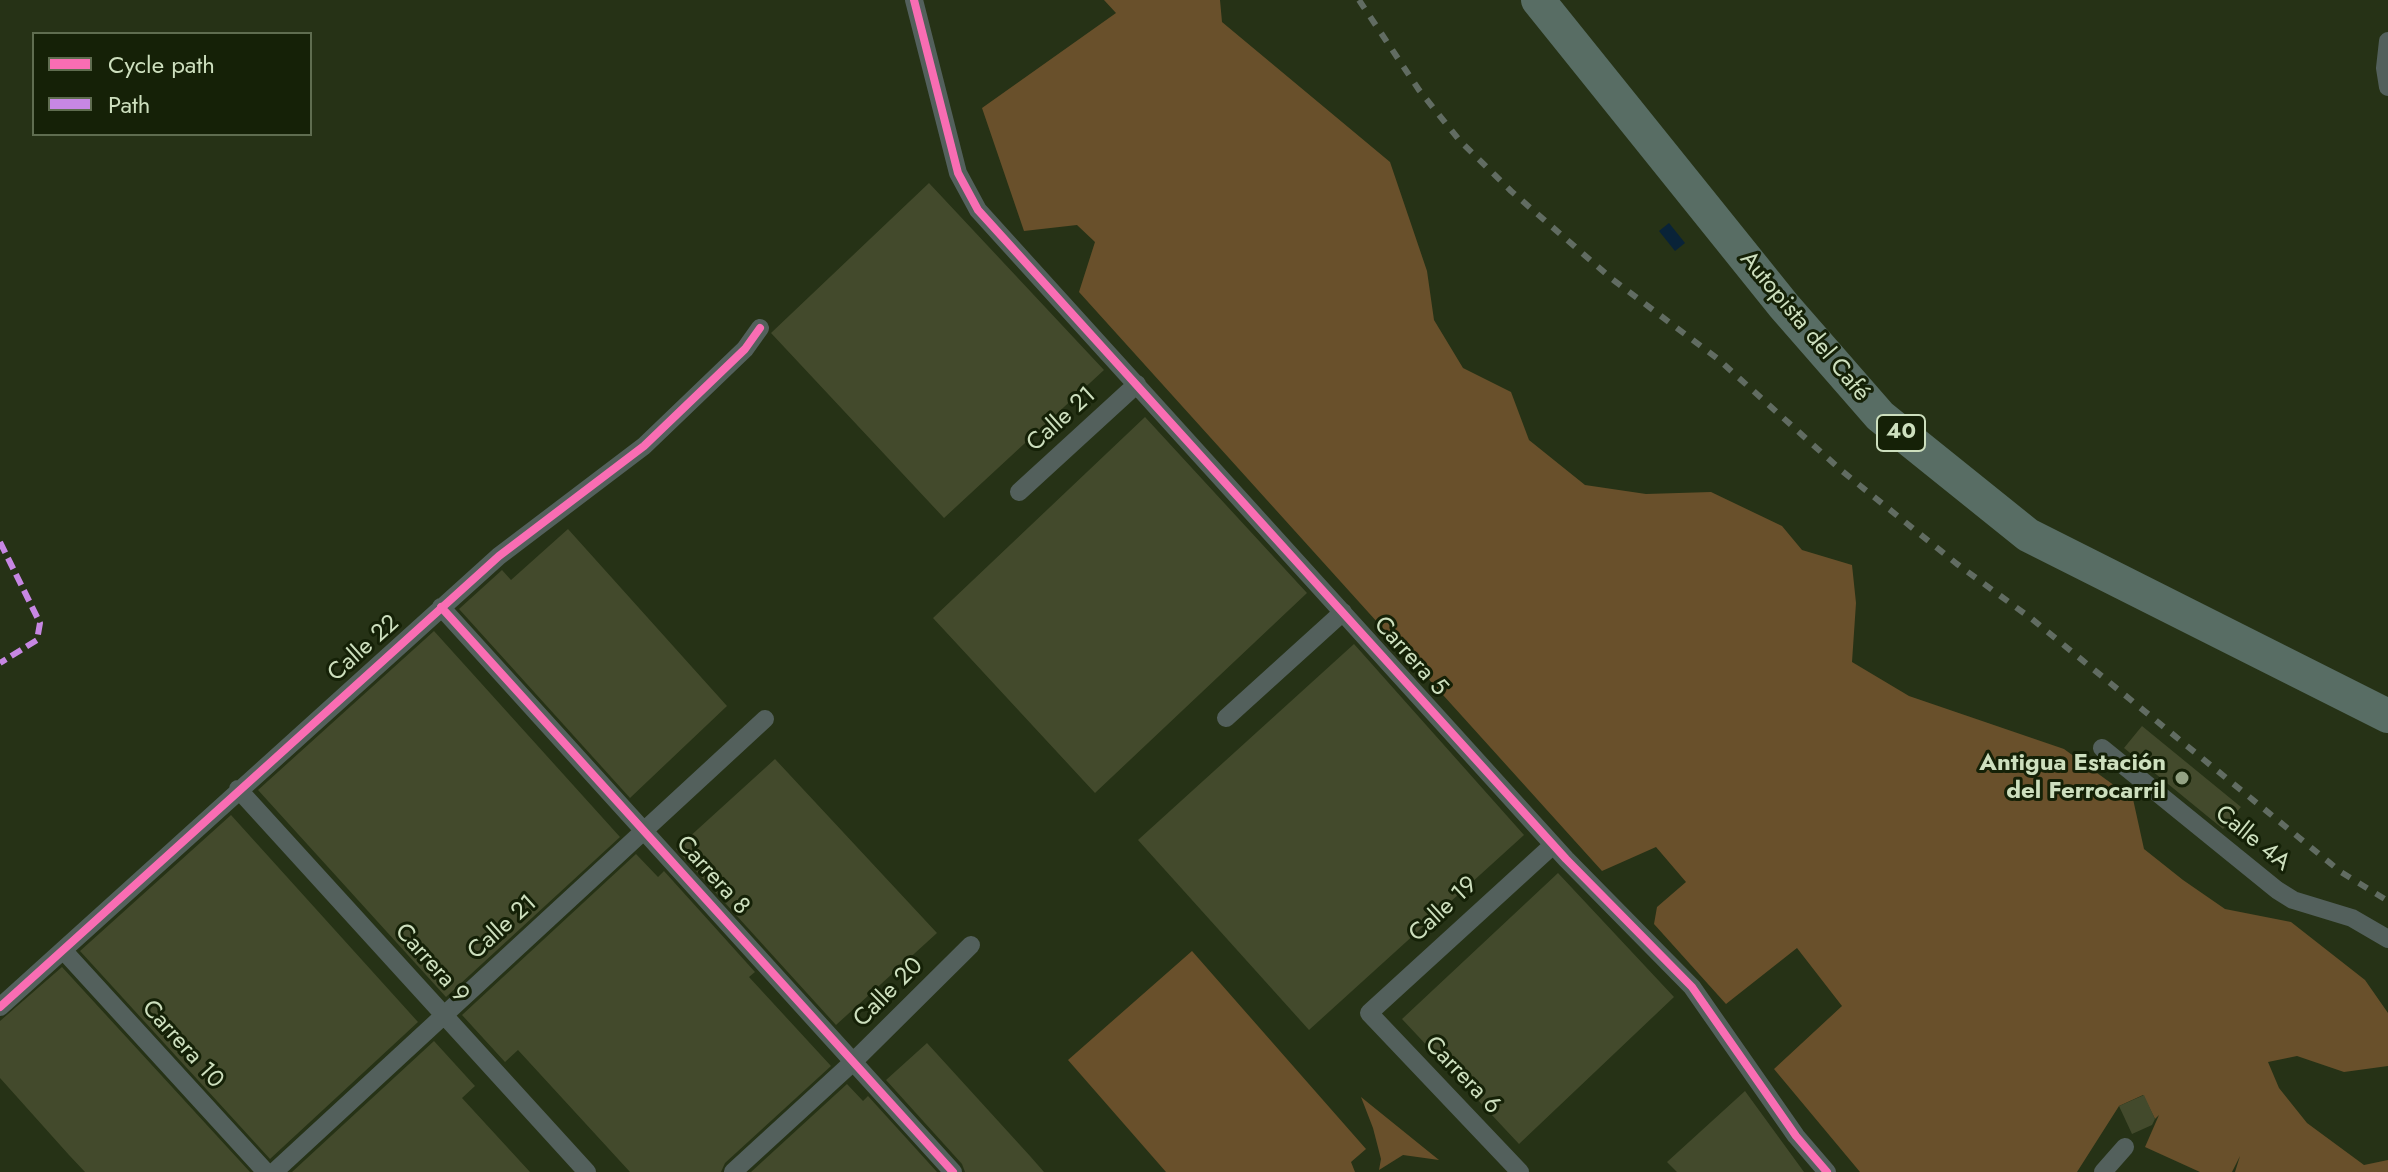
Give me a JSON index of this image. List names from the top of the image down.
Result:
{
  "streets": {
    "highway": ["Autopista del Café", "40"],
    "street": [
      "Calle 21",
      "Calle 22",
      "Carrera 5",
      "Calle 4A",
      "Carrera 8",
      "Calle 19",
      "Carrera 9",
      "Calle 20",
      "Carrera 10",
      "Carrera 6"
    ]
  },
  "crossings": [
    ["Calle 21", "Carrera 5"],
    ["Calle 21", "Carrera 8"],
    ["Calle 21", "Carrera 9"],
    ["Calle 22", "Carrera 8"],
    ["Calle 22", "Carrera 9"],
    ["Calle 22", "Carrera 10"],
    ["Carrera 5", "Calle 19"],
    ["Carrera 8", "Calle 20"],
    ["Calle 19", "Carrera 6"]
  ],
  "places": ["Antigua Estación del Ferrocarril"],
  "legend": ["Cycle path", "Path"]
}
